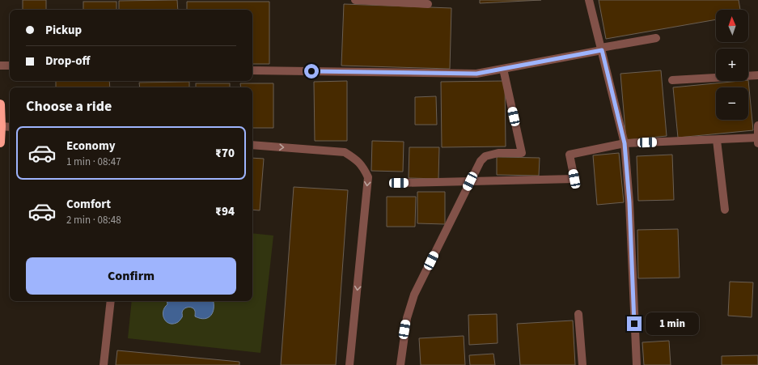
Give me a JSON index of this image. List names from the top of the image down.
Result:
{
  "north": "top",
  "page": {
    "map_buttons": ["+", "−"],
    "banner": ["Pickup", "Drop-off"],
    "heading": "Choose a ride",
    "list": [
      {
        "name": "Economy",
        "note": "1 min · 08:47",
        "value": "₹70"
      },
      {
        "name": "Comfort",
        "note": "2 min · 08:48",
        "value": "₹94"
      }
    ],
    "buttons": "Confirm",
    "bubble": "1 min"
  }
}
